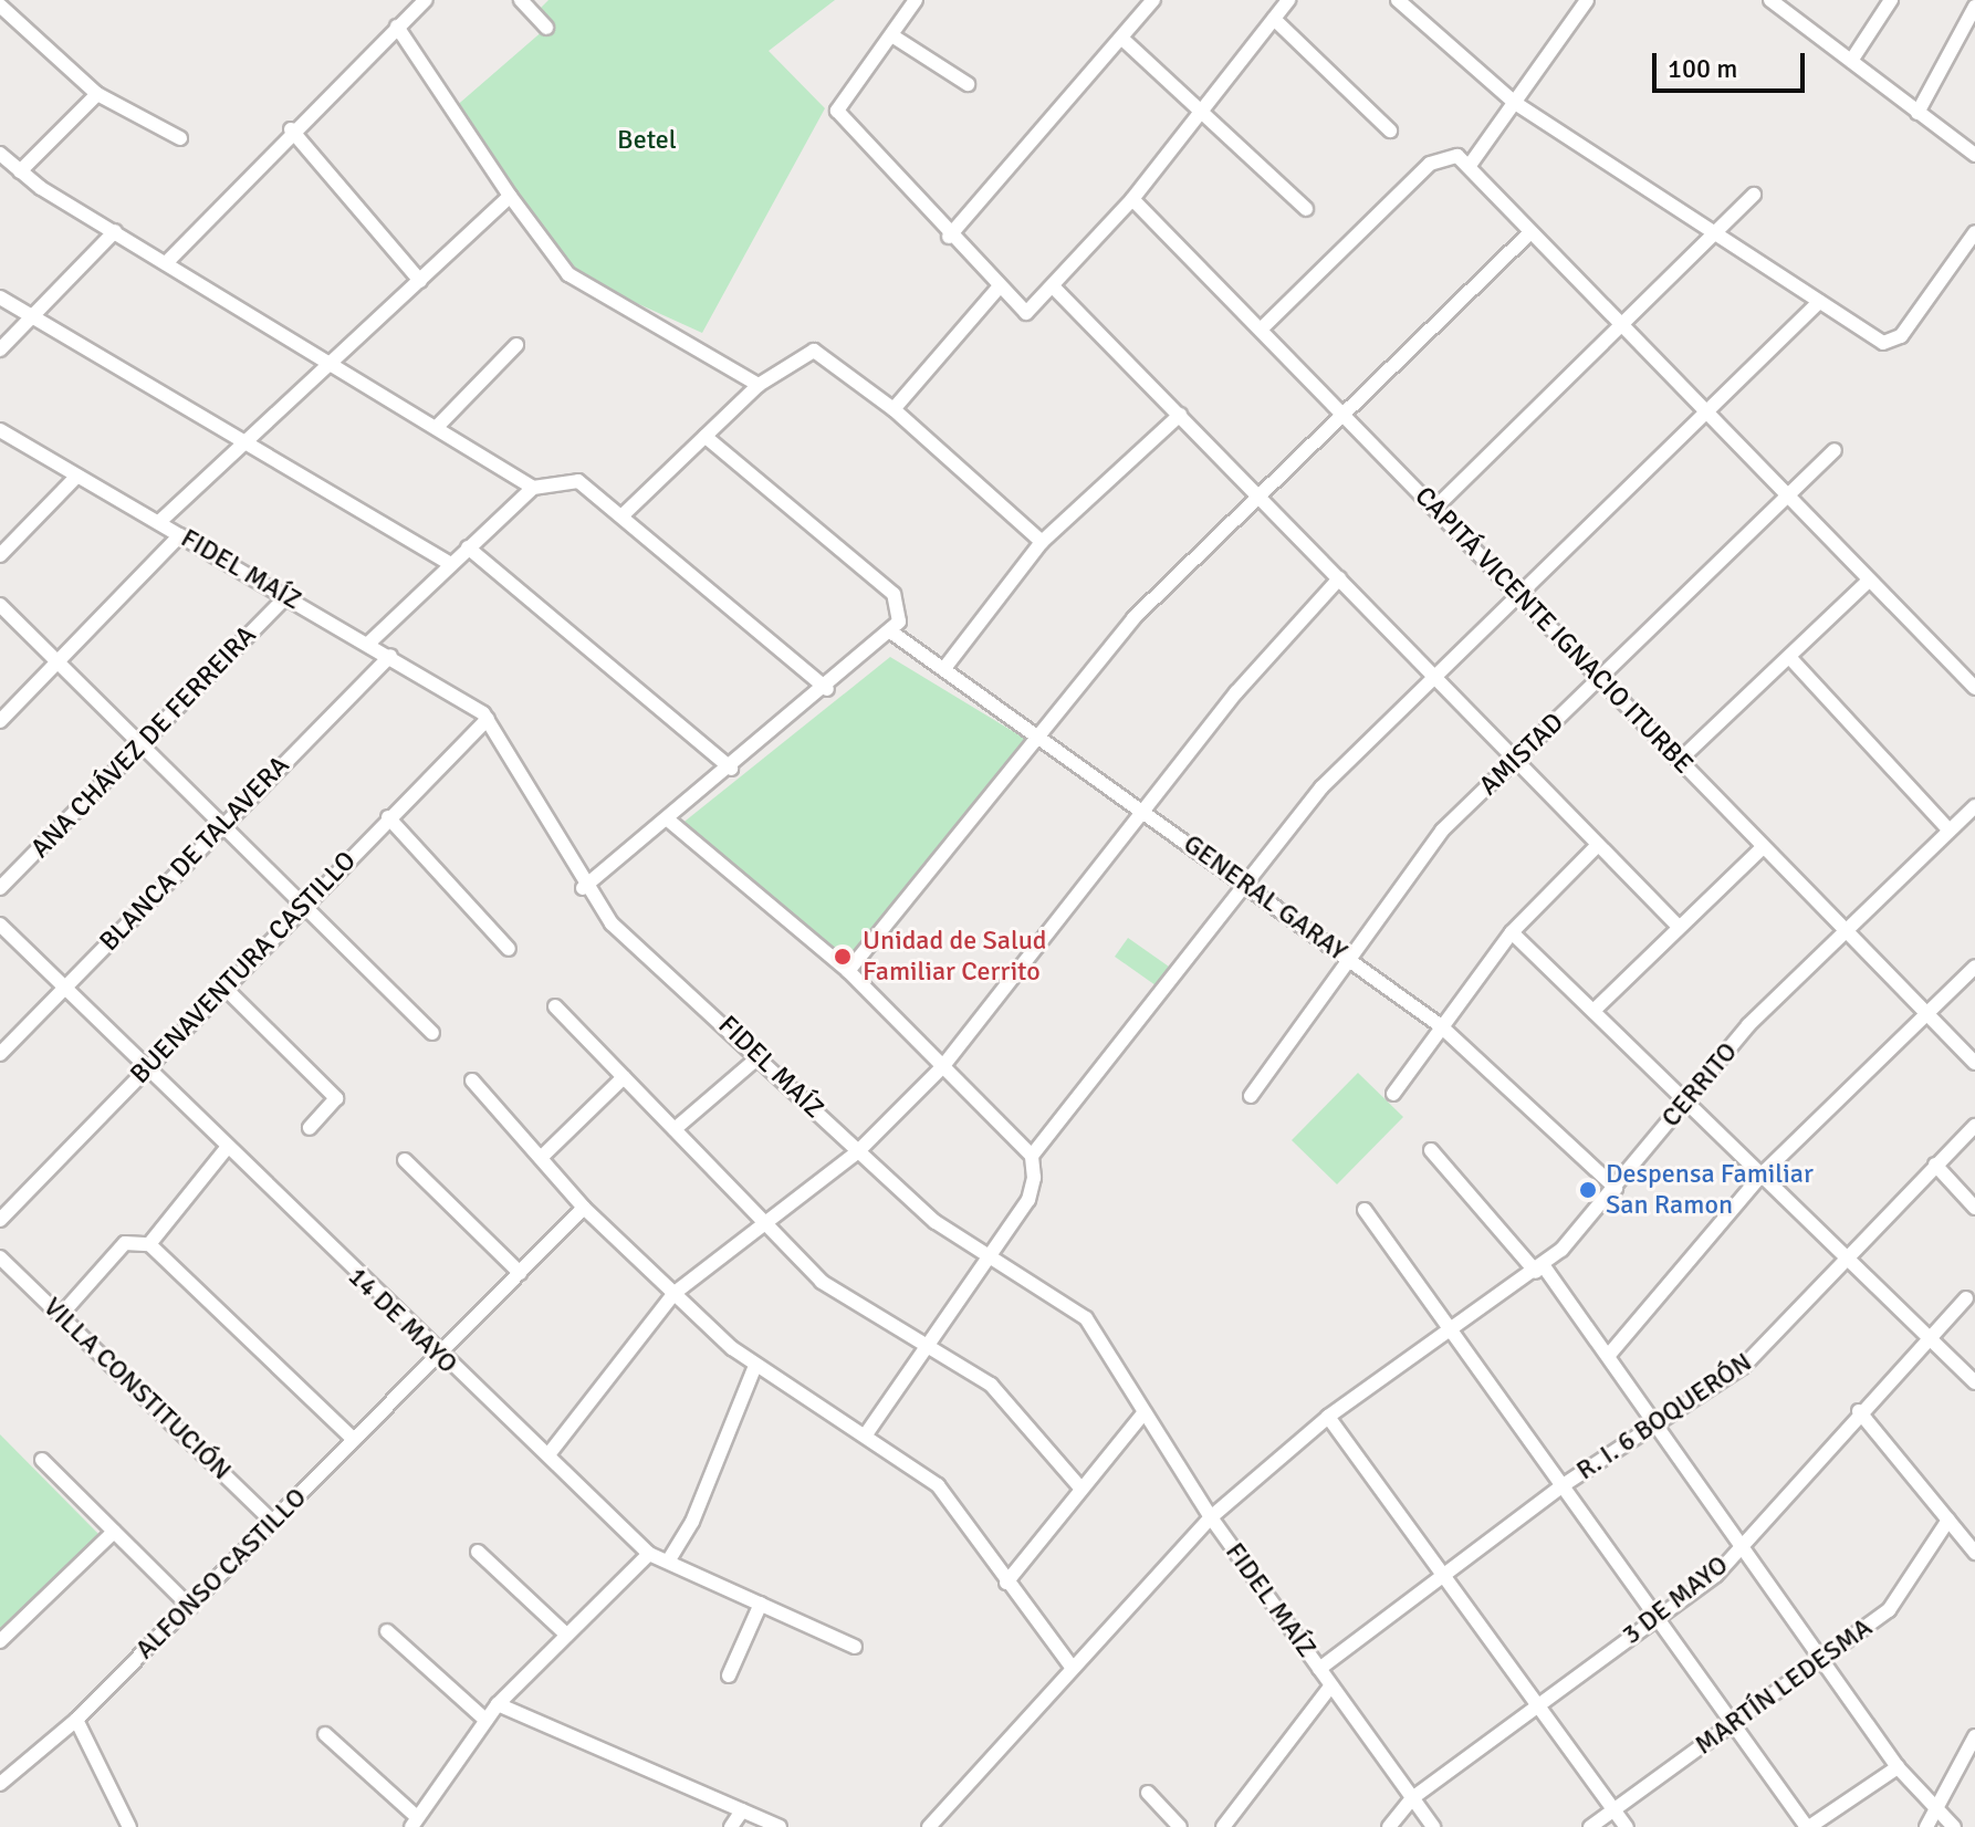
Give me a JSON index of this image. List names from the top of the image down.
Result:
{
  "streets": {
    "street": [
      "FIDEL MAÍZ",
      "CAPITÁ VICENTE IGNACIO ITURBE",
      "ANA CHÁVEZ DE FERREIRA",
      "AMISTAD",
      "BLANCA DE TALAVERA",
      "GENERAL GARAY",
      "BUENAVENTURA CASTILLO",
      "CERRITO",
      "14 DE MAYO",
      "VILLA CONSTITUCIÓN",
      "R. I. 6 BOQUERÓN",
      "ALFONSO CASTILLO",
      "3 DE MAYO",
      "MARTÍN LEDESMA"
    ]
  },
  "crossings": [
    ["FIDEL MAÍZ", "ANA CHÁVEZ DE FERREIRA"],
    ["FIDEL MAÍZ", "BLANCA DE TALAVERA"],
    ["FIDEL MAÍZ", "BUENAVENTURA CASTILLO"],
    ["FIDEL MAÍZ", "CERRITO"],
    ["FIDEL MAÍZ", "R. I. 6 BOQUERÓN"],
    ["FIDEL MAÍZ", "3 DE MAYO"],
    ["CAPITÁ VICENTE IGNACIO ITURBE", "AMISTAD"],
    ["CAPITÁ VICENTE IGNACIO ITURBE", "CERRITO"],
    ["AMISTAD", "GENERAL GARAY"],
    ["BLANCA DE TALAVERA", "14 DE MAYO"],
    ["GENERAL GARAY", "CERRITO"],
    ["BUENAVENTURA CASTILLO", "14 DE MAYO"],
    ["14 DE MAYO", "ALFONSO CASTILLO"],
    ["VILLA CONSTITUCIÓN", "ALFONSO CASTILLO"]
  ],
  "parks": ["Betel"],
  "places": ["Unidad de Salud Familiar Cerrito", "Despensa Familiar San Ramon"],
  "scale_bar": "100 m"
}
